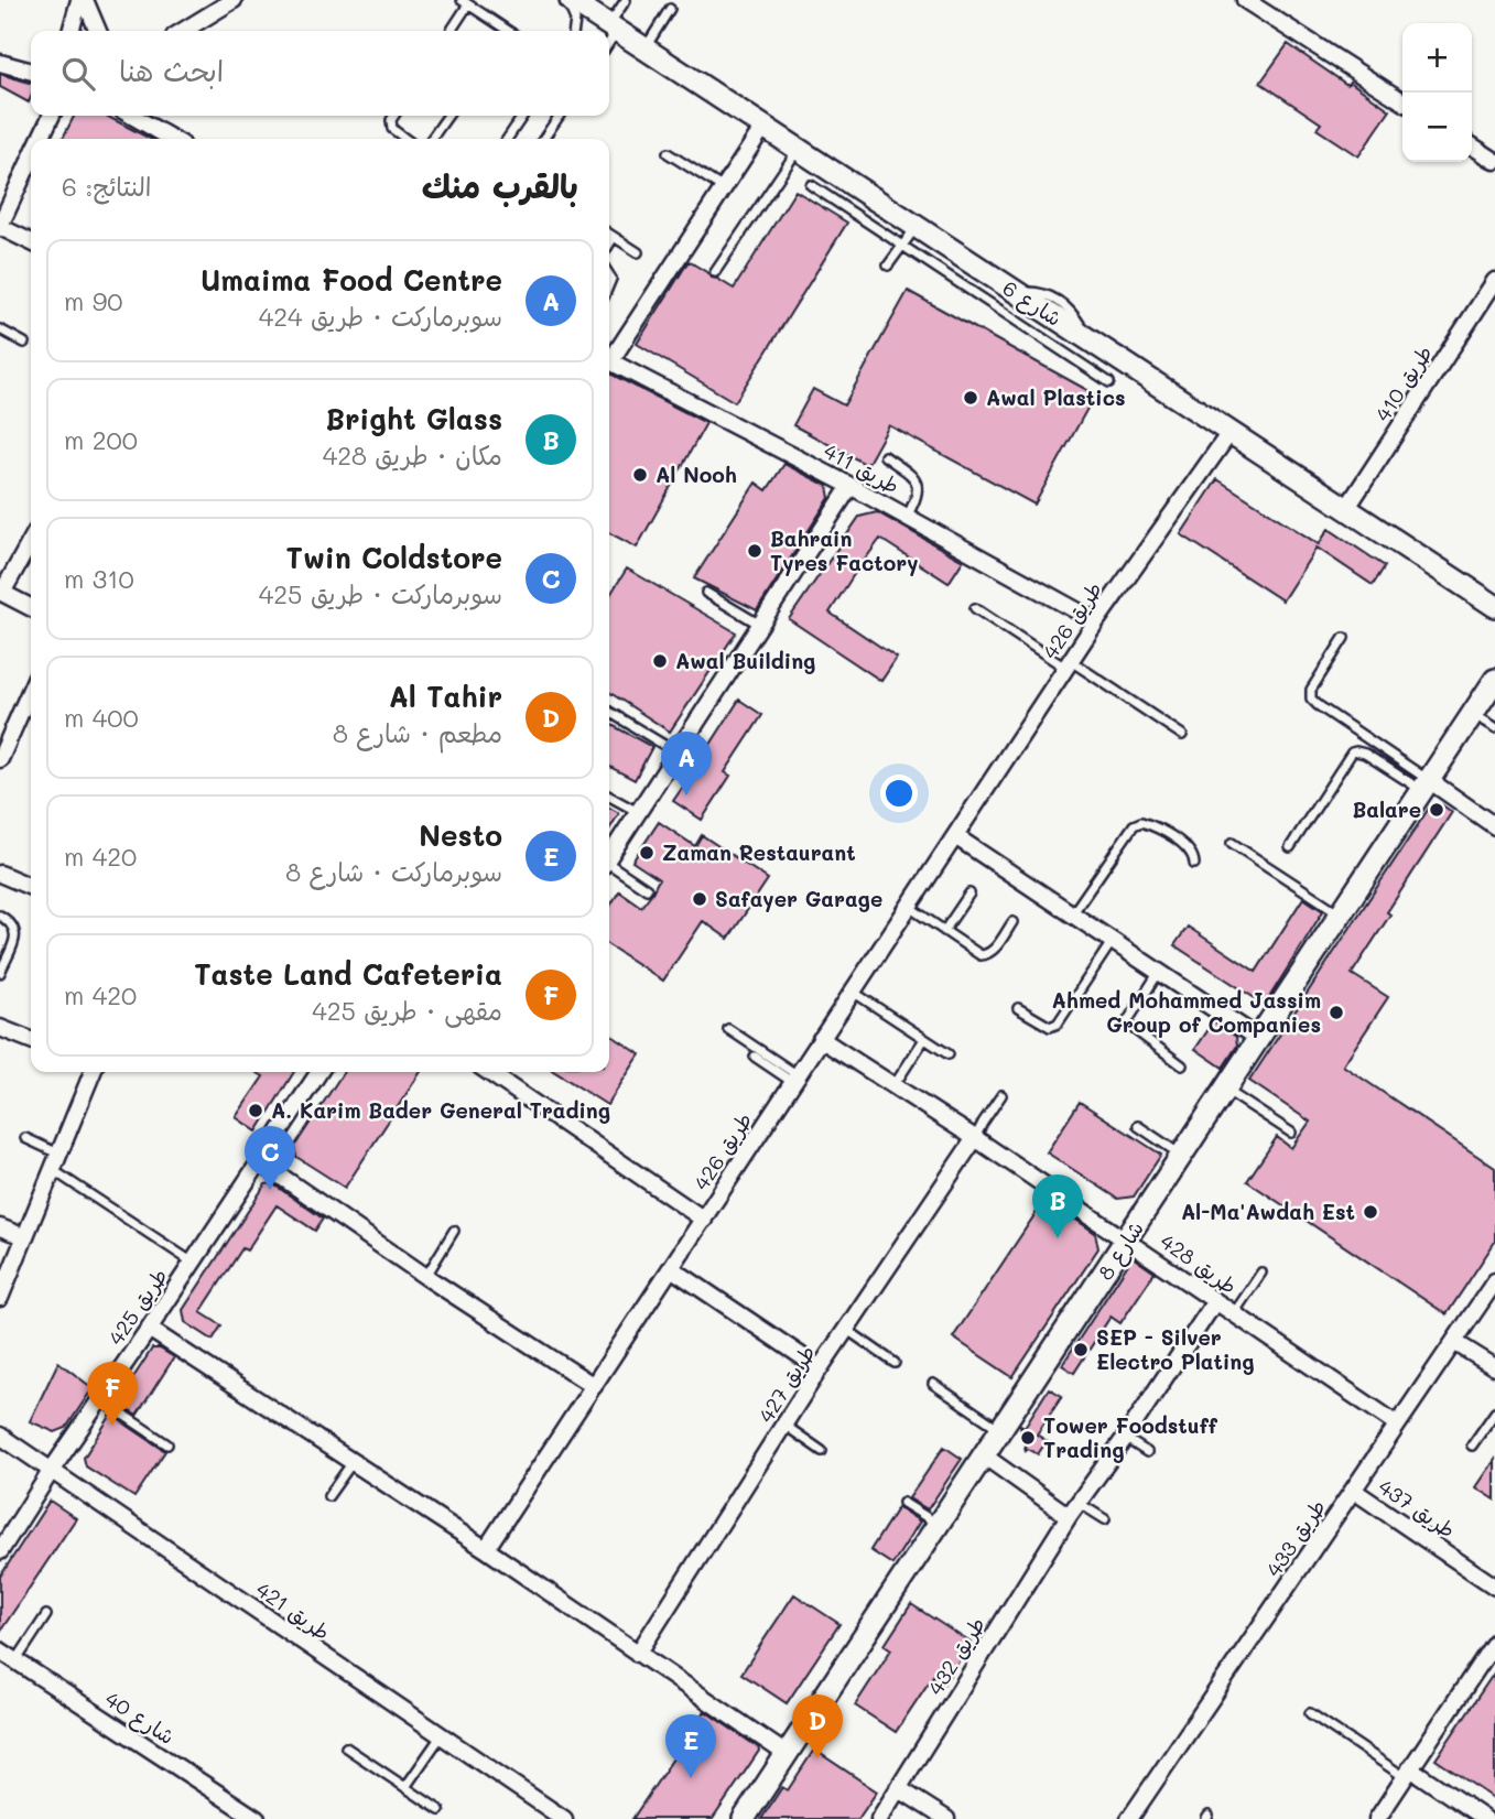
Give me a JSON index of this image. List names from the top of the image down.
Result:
{
  "streets": {
    "street": [
      "شارع 6",
      "طريق 410",
      "طريق 411",
      "طريق 426",
      "شارع 8",
      "طريق 428",
      "طريق 425",
      "طريق 427",
      "طريق 437",
      "طريق 433",
      "طريق 421",
      "طريق 432",
      "شارع 40"
    ]
  },
  "crossings": [
    ["شارع 6", "طريق 410"],
    ["شارع 6", "طريق 426"],
    ["طريق 411", "طريق 426"],
    ["طريق 426", "طريق 428"],
    ["شارع 8", "طريق 428"],
    ["طريق 428", "طريق 427"],
    ["طريق 428", "طريق 433"],
    ["طريق 428", "طريق 432"],
    ["طريق 425", "طريق 421"],
    ["طريق 437", "طريق 433"]
  ],
  "places": [
    "Awal Plastics",
    "Al Nooh",
    "Bahrain Tyres Factory",
    "Awal Building",
    "Balare",
    "Zaman Restaurant",
    "Safayer Garage",
    "Ahmed Mohammed Jassim Group of Companies",
    "A. Karim Bader General Trading",
    "Al-Ma'Awdah Est",
    "SEP - Silver Electro Plating",
    "Tower Foodstuff Trading"
  ],
  "page": {
    "map_buttons": ["+", "−"],
    "search": "ابحث هنا",
    "heading": ["بالقرب منك", "النتائج: 6"],
    "list": [
      {
        "mark": "A",
        "name": "Umaima Food Centre",
        "note": "سوبرماركت · طريق 424",
        "value": "90 m"
      },
      {
        "mark": "B",
        "name": "Bright Glass",
        "note": "مكان · طريق 428",
        "value": "200 m"
      },
      {
        "mark": "C",
        "name": "Twin Coldstore",
        "note": "سوبرماركت · طريق 425",
        "value": "310 m"
      },
      {
        "mark": "D",
        "name": "Al Tahir",
        "note": "مطعم · شارع 8",
        "value": "400 m"
      },
      {
        "mark": "E",
        "name": "Nesto",
        "note": "سوبرماركت · شارع 8",
        "value": "420 m"
      },
      {
        "mark": "F",
        "name": "Taste Land Cafeteria",
        "note": "مقهى · طريق 425",
        "value": "420 m"
      }
    ],
    "pins": [
      "A",
      "C",
      "B",
      "F",
      "D",
      "E"
    ]
  }
}
